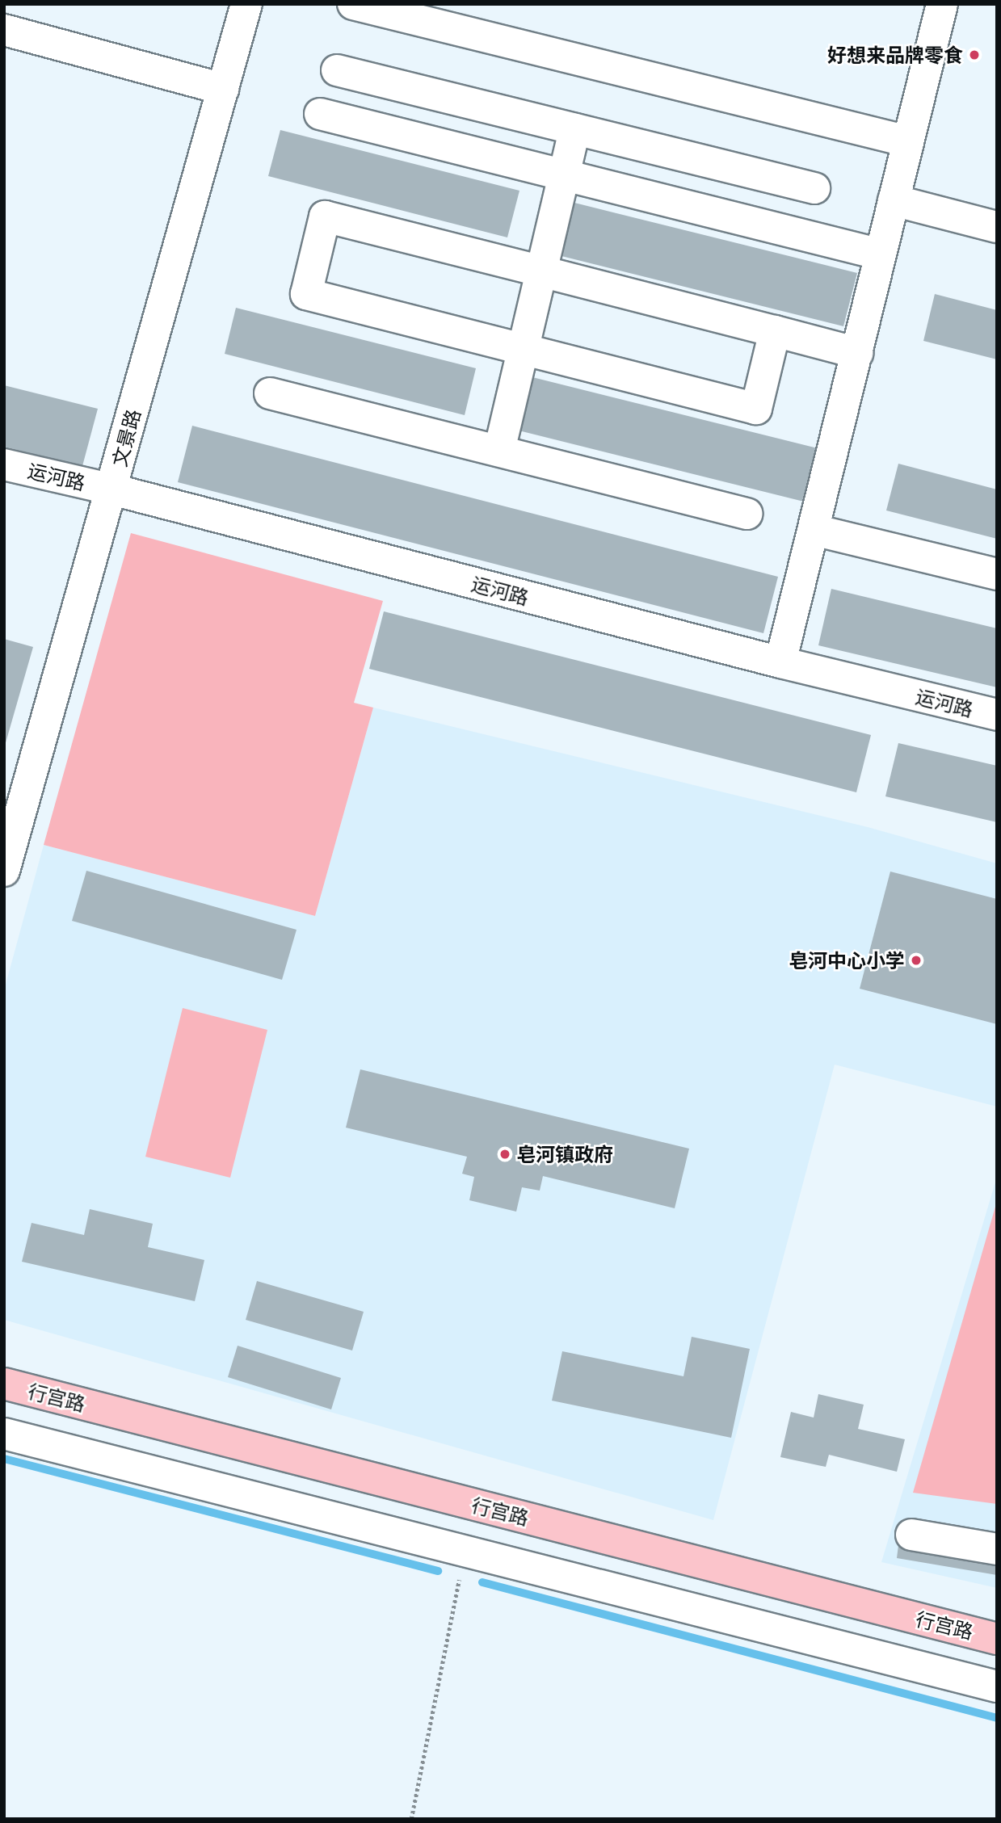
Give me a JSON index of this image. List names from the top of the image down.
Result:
{
  "streets": {
    "main road": ["行宫路"],
    "street": ["文景路", "运河路"]
  },
  "crossings": [
    ["文景路", "运河路"]
  ],
  "places": ["好想来品牌零食", "皂河中心小学", "皂河镇政府"]
}
